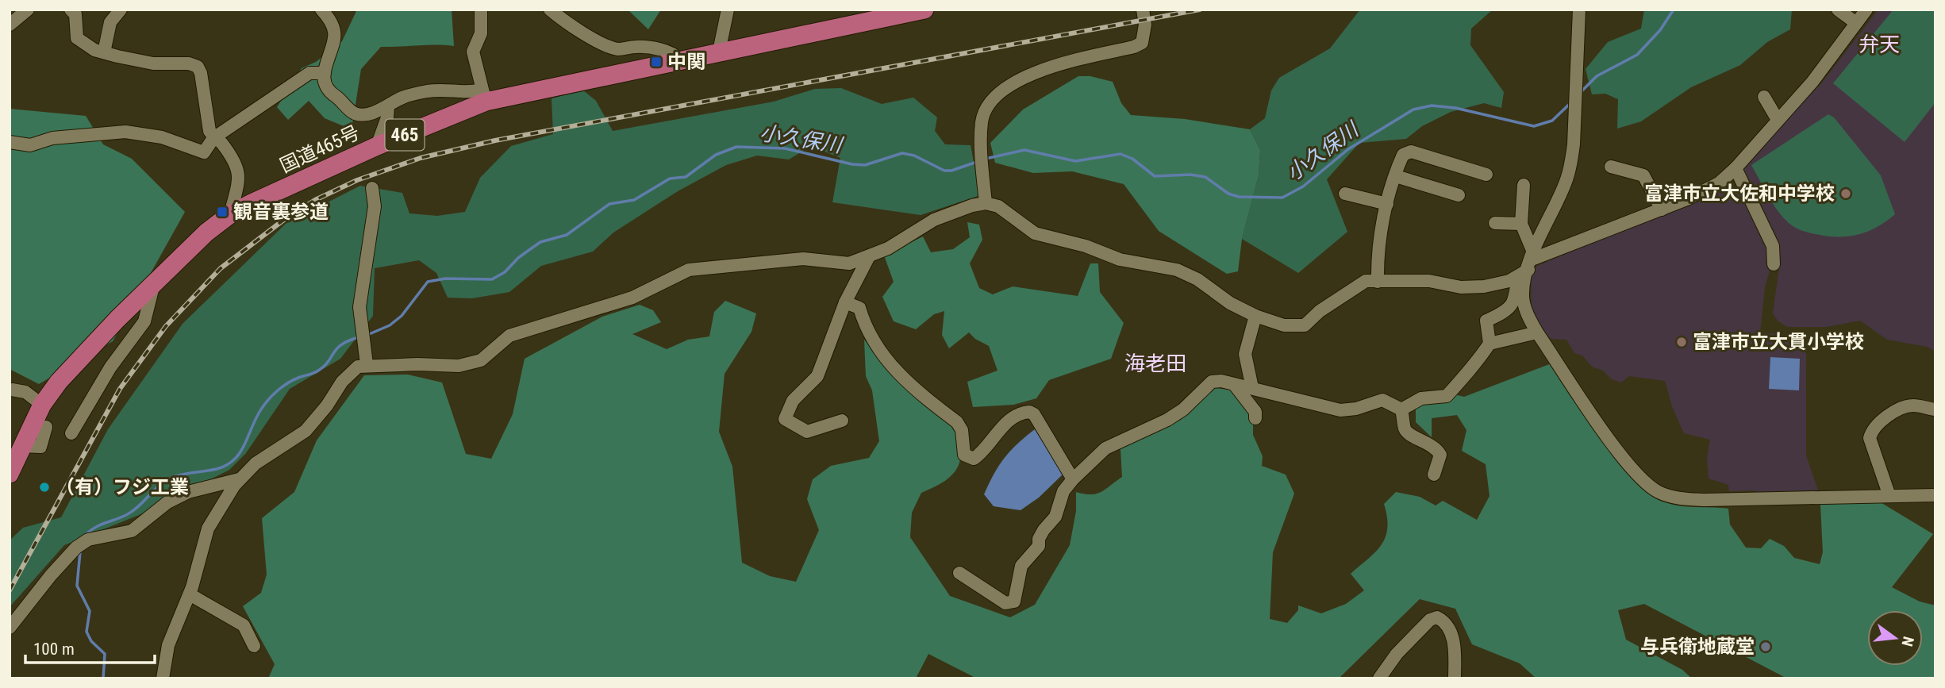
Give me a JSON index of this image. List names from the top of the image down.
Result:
{
  "streets": {
    "highway": ["465", "国道465号"]
  },
  "districts": ["弁天", "海老田"],
  "water": ["小久保川"],
  "places": {
    "transit": ["中関", "観音裏参道"],
    "other": [
      "富津市立大佐和中学校",
      "富津市立大貫小学校",
      "（有）フジ工業",
      "与兵衛地蔵堂"
    ]
  },
  "scale_bar": "100 m",
  "north": "right"
}
